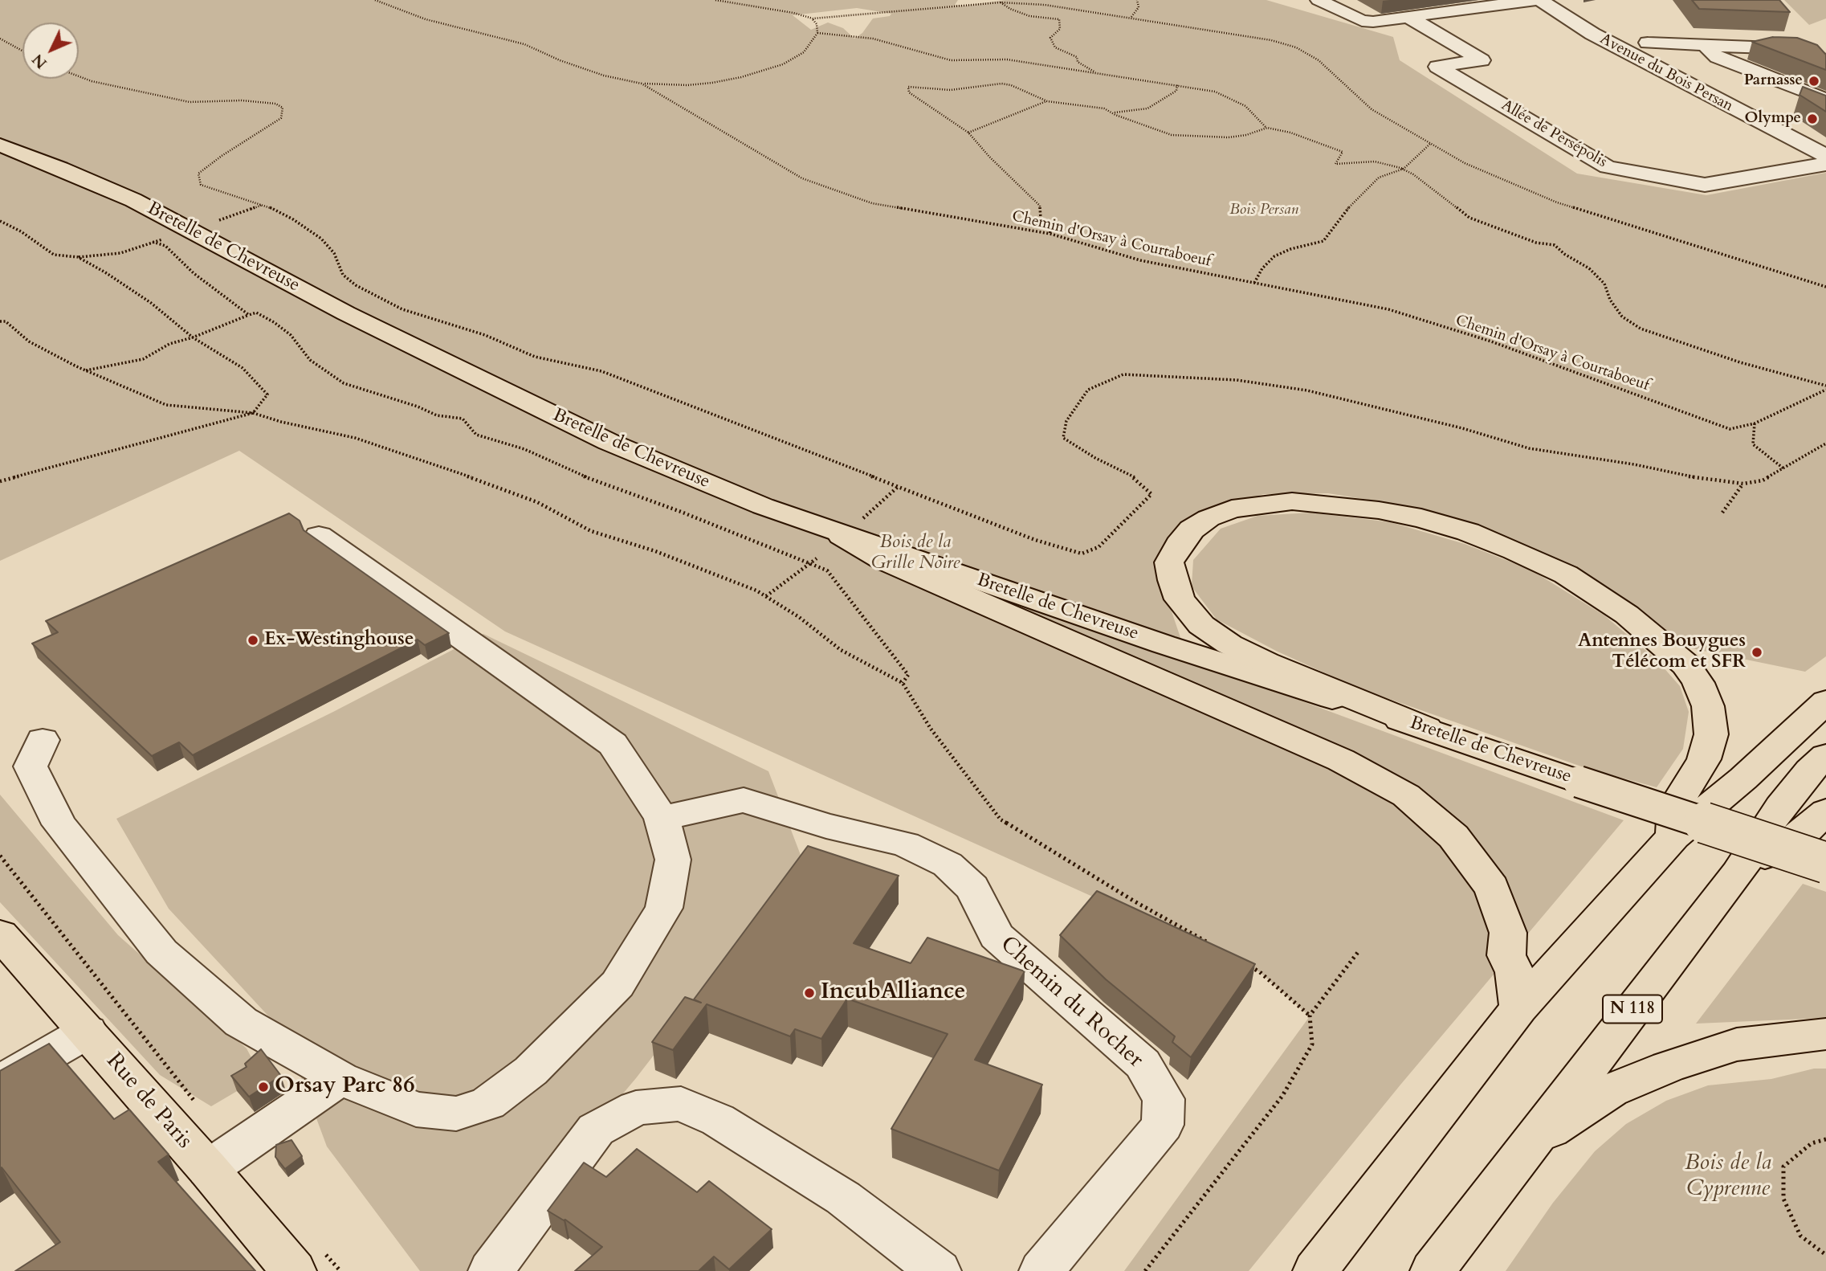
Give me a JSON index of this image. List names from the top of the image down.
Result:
{
  "streets": {
    "main road": ["Bretelle de Chevreuse", "N 118", "Rue de Paris"],
    "street": ["Avenue du Bois Persan", "Allée de Persépolis", "Chemin du Rocher"],
    "path": ["Chemin d'Orsay à Courtaboeuf"]
  },
  "parks": ["Bois Persan", "Bois de la Grille Noire", "Bois de la Cyprenne"],
  "places": [
    "Parnasse",
    "Olympe",
    "Ex-Westinghouse",
    "Antennes Bouygues Télécom et SFR",
    "IncubAlliance",
    "Orsay Parc 86"
  ],
  "north": "bottom left"
}
